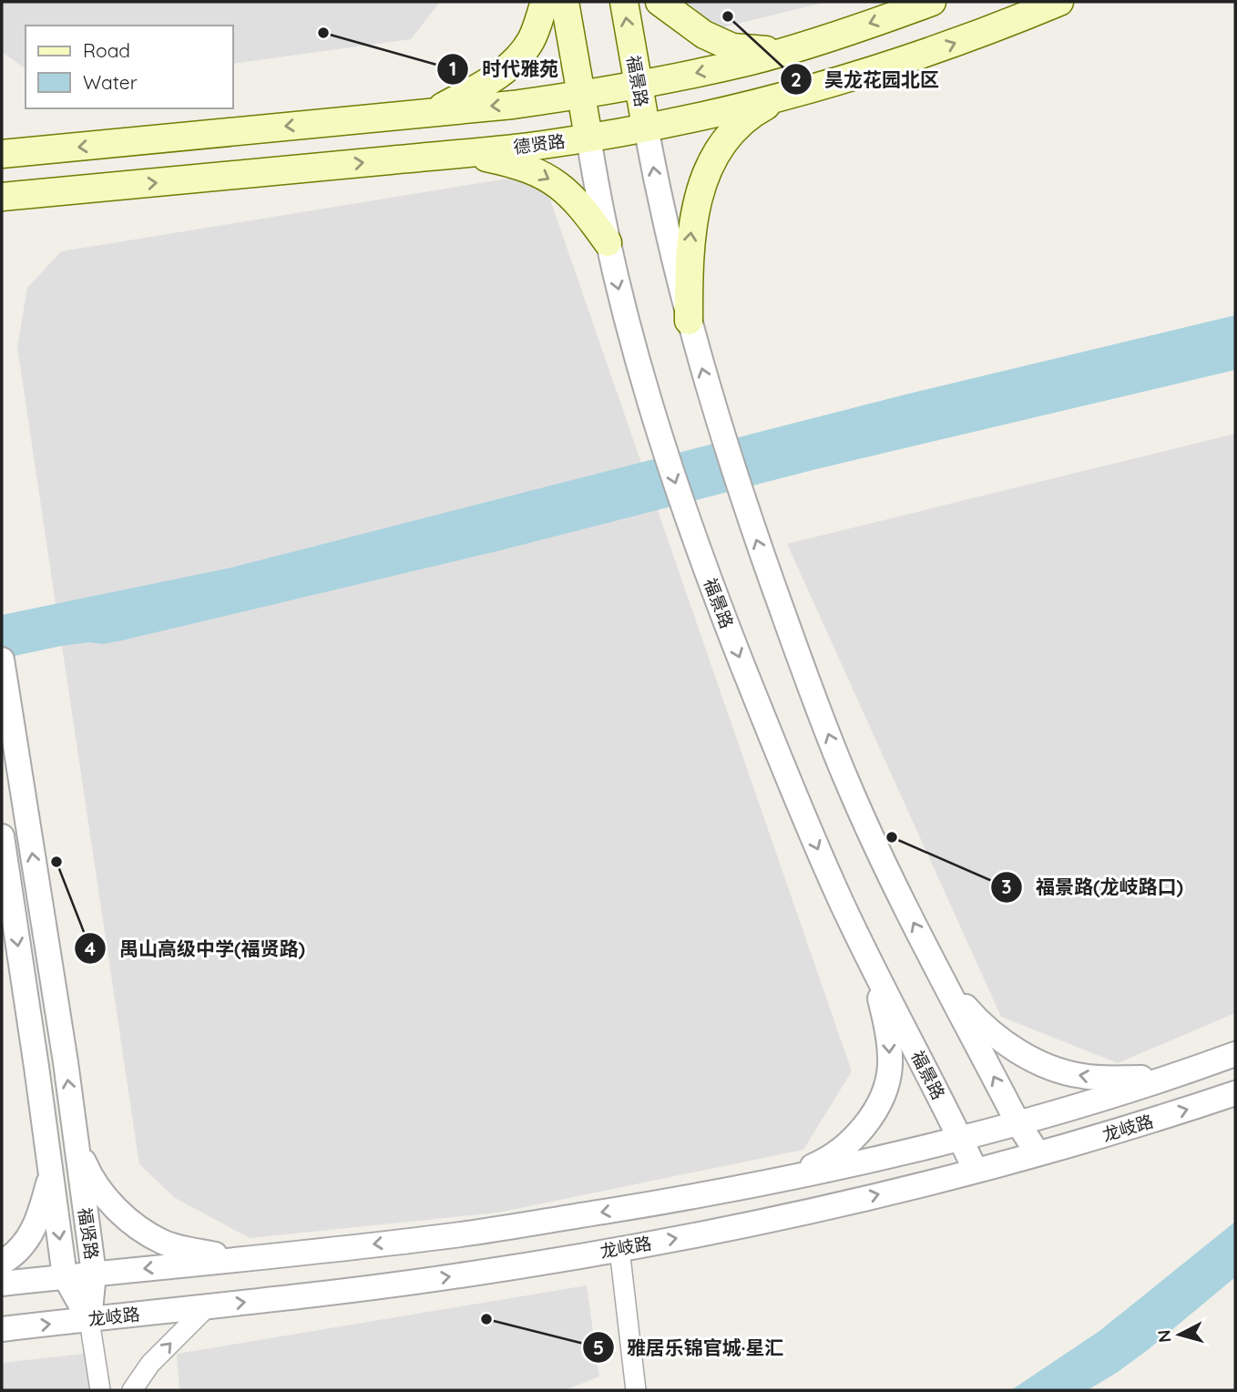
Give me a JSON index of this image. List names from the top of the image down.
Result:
{
  "streets": {
    "main road": ["福景路", "德贤路"],
    "street": ["龙岐路", "福贤路"]
  },
  "crossings": [
    ["福景路", "德贤路"],
    ["福景路", "龙岐路"],
    ["龙岐路", "福贤路"]
  ],
  "places": [
    "昊龙花园北区",
    "时代雅苑",
    "福景路(龙岐路口)",
    "禺山高级中学(福贤路)",
    "雅居乐锦官城·星汇"
  ],
  "legend": ["Road", "Water"],
  "north": "left"
}
